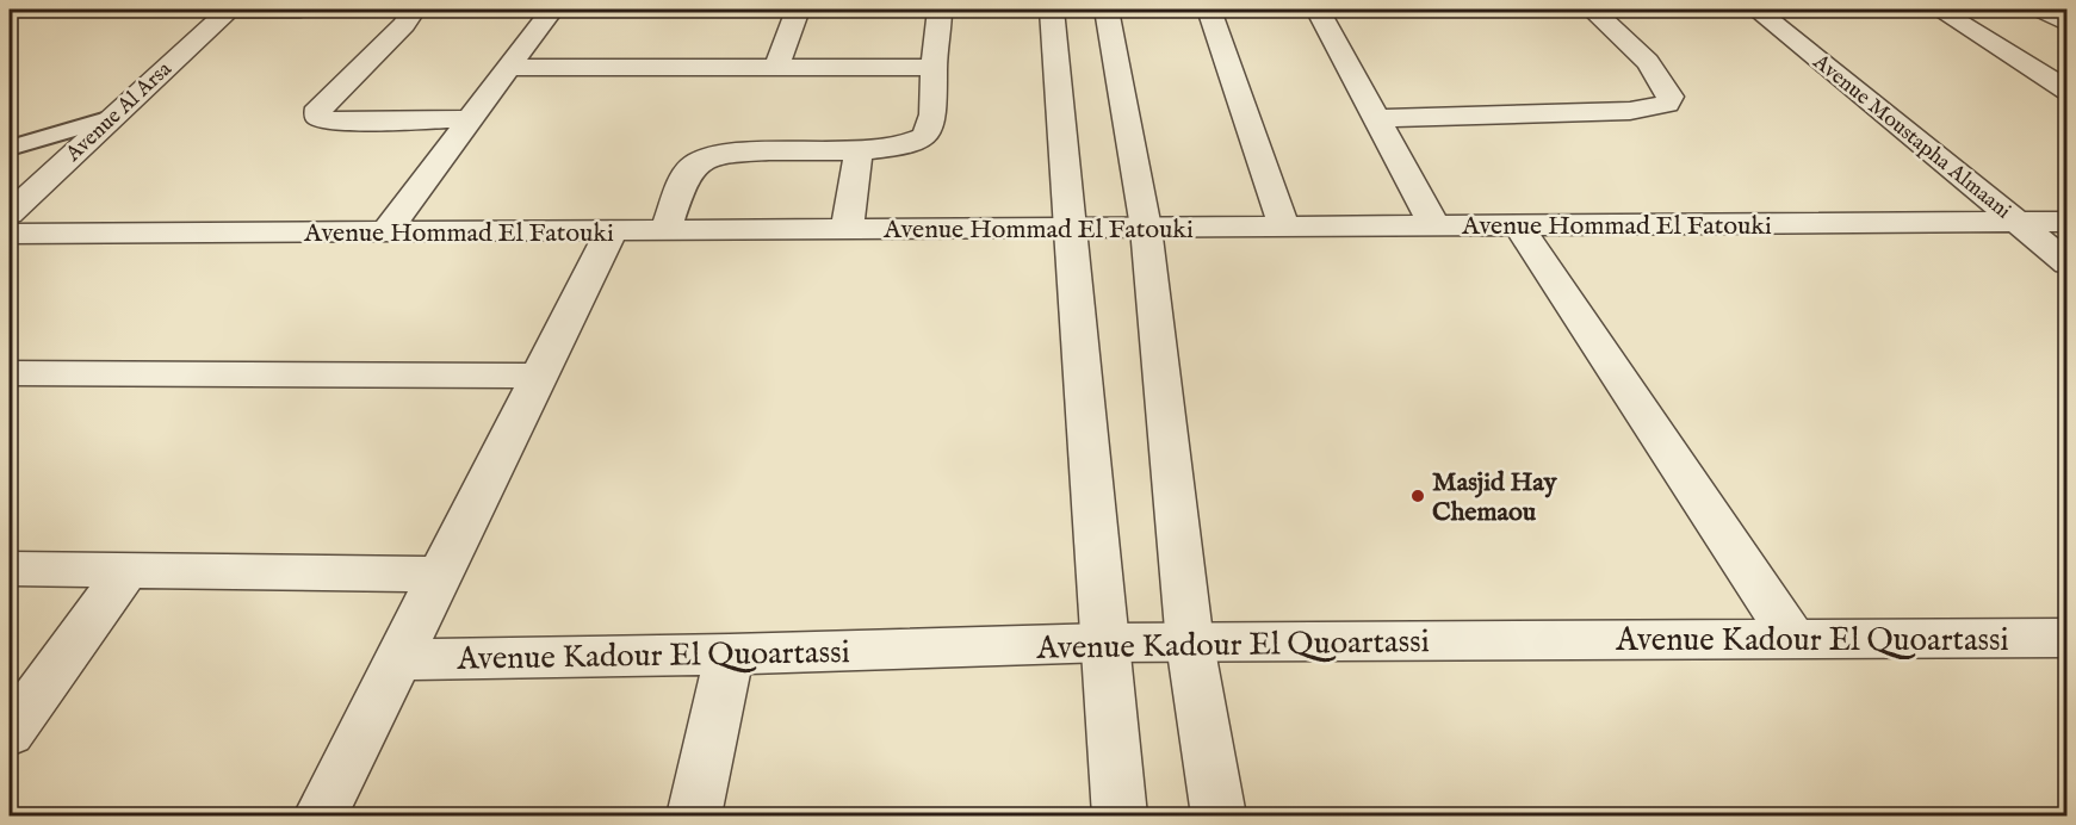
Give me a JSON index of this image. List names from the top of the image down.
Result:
{
  "streets": {
    "street": [
      "Avenue Al Arsa",
      "Avenue Moustapha Almaani",
      "Avenue Hommad El Fatouki",
      "Avenue Kadour El Quoartassi"
    ]
  },
  "crossings": [
    ["Avenue Moustapha Almaani", "Avenue Hommad El Fatouki"]
  ],
  "places": ["Masjid Hay Chemaou"]
}
